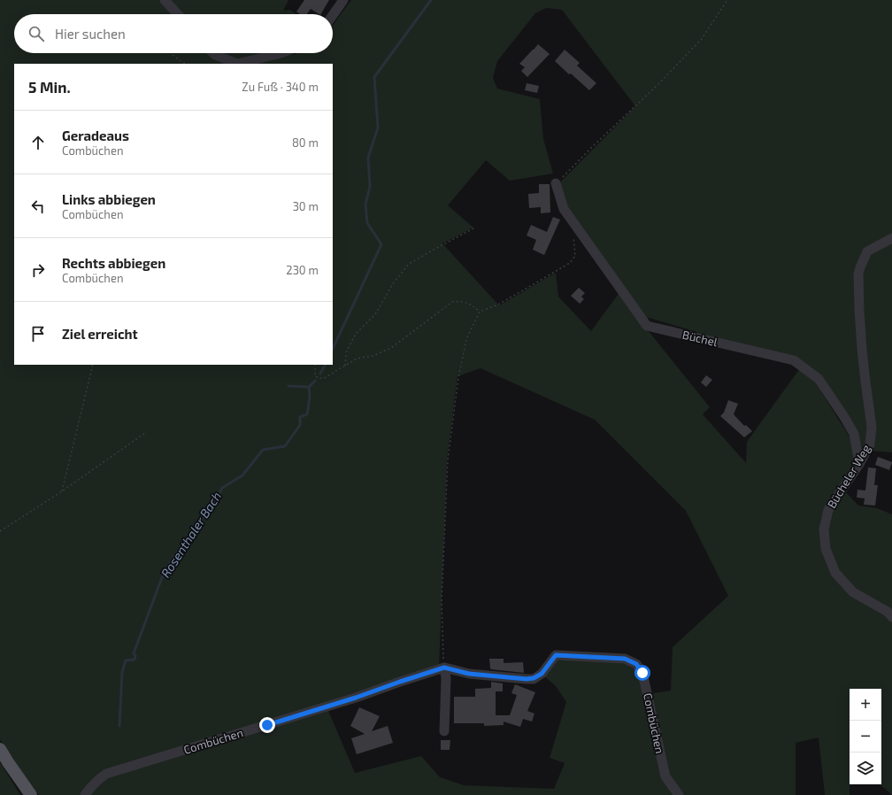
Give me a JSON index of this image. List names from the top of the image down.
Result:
{
  "streets": {
    "street": ["Büchel", "Bücheler Weg", "Combüchen"]
  },
  "crossings": [
    ["Büchel", "Bücheler Weg"]
  ],
  "water": ["Rosenthaler Bach"],
  "page": {
    "search": "Hier suchen",
    "heading": ["5 Min.", "Zu Fuß · 340 m"],
    "list": [
      ["Geradeaus", "Combüchen", "80 m"],
      ["Links abbiegen", "Combüchen", "30 m"],
      ["Rechts abbiegen", "Combüchen", "230 m"],
      "Ziel erreicht"
    ],
    "map_buttons": ["+", "−"]
  }
}
